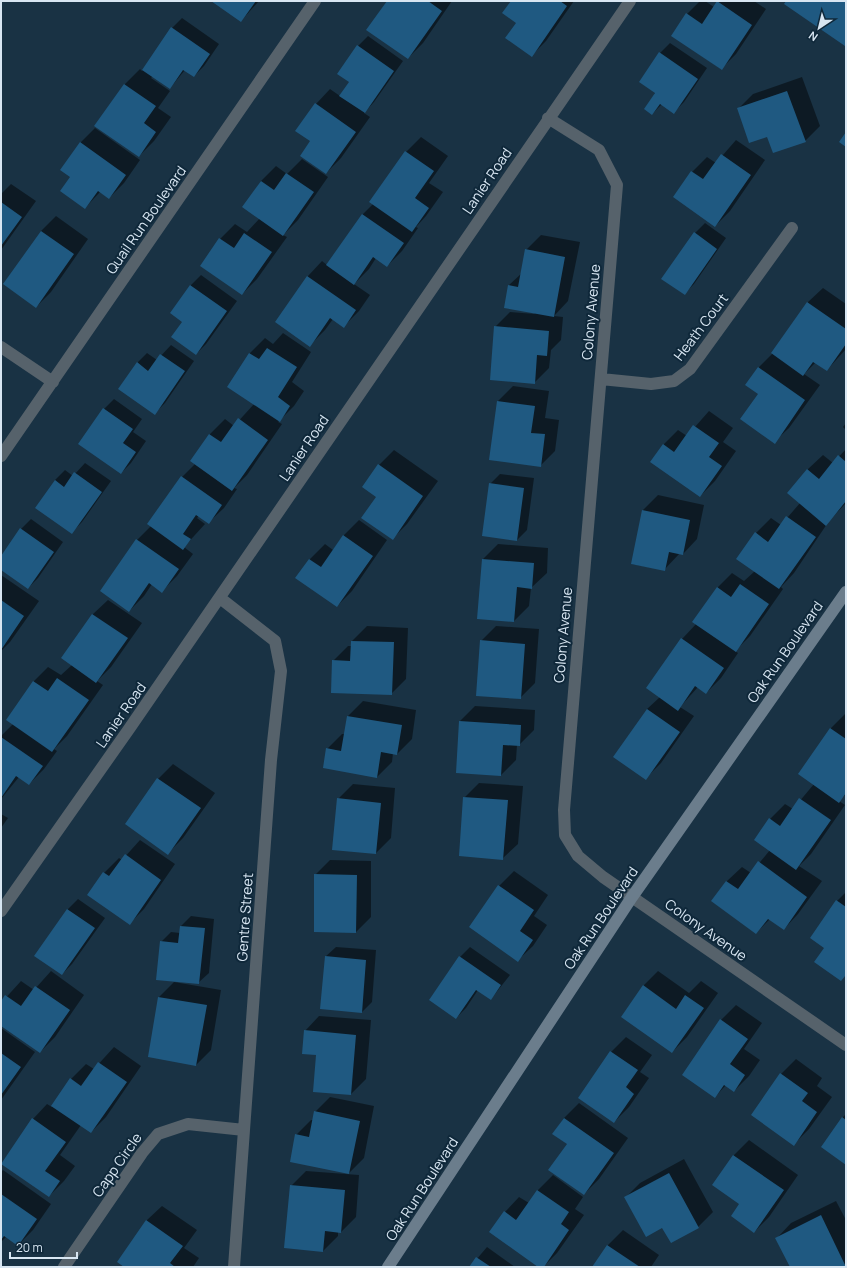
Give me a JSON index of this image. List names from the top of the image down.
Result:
{
  "streets": {
    "street": [
      "Lanier Road",
      "Quail Run Boulevard",
      "Colony Avenue",
      "Heath Court",
      "Oak Run Boulevard",
      "Gentre Street",
      "Capp Circle"
    ]
  },
  "crossings": [
    ["Lanier Road", "Colony Avenue"],
    ["Lanier Road", "Gentre Street"],
    ["Colony Avenue", "Heath Court"],
    ["Colony Avenue", "Oak Run Boulevard"],
    ["Gentre Street", "Capp Circle"]
  ],
  "scale_bar": "20 m",
  "north": "bottom left"
}
